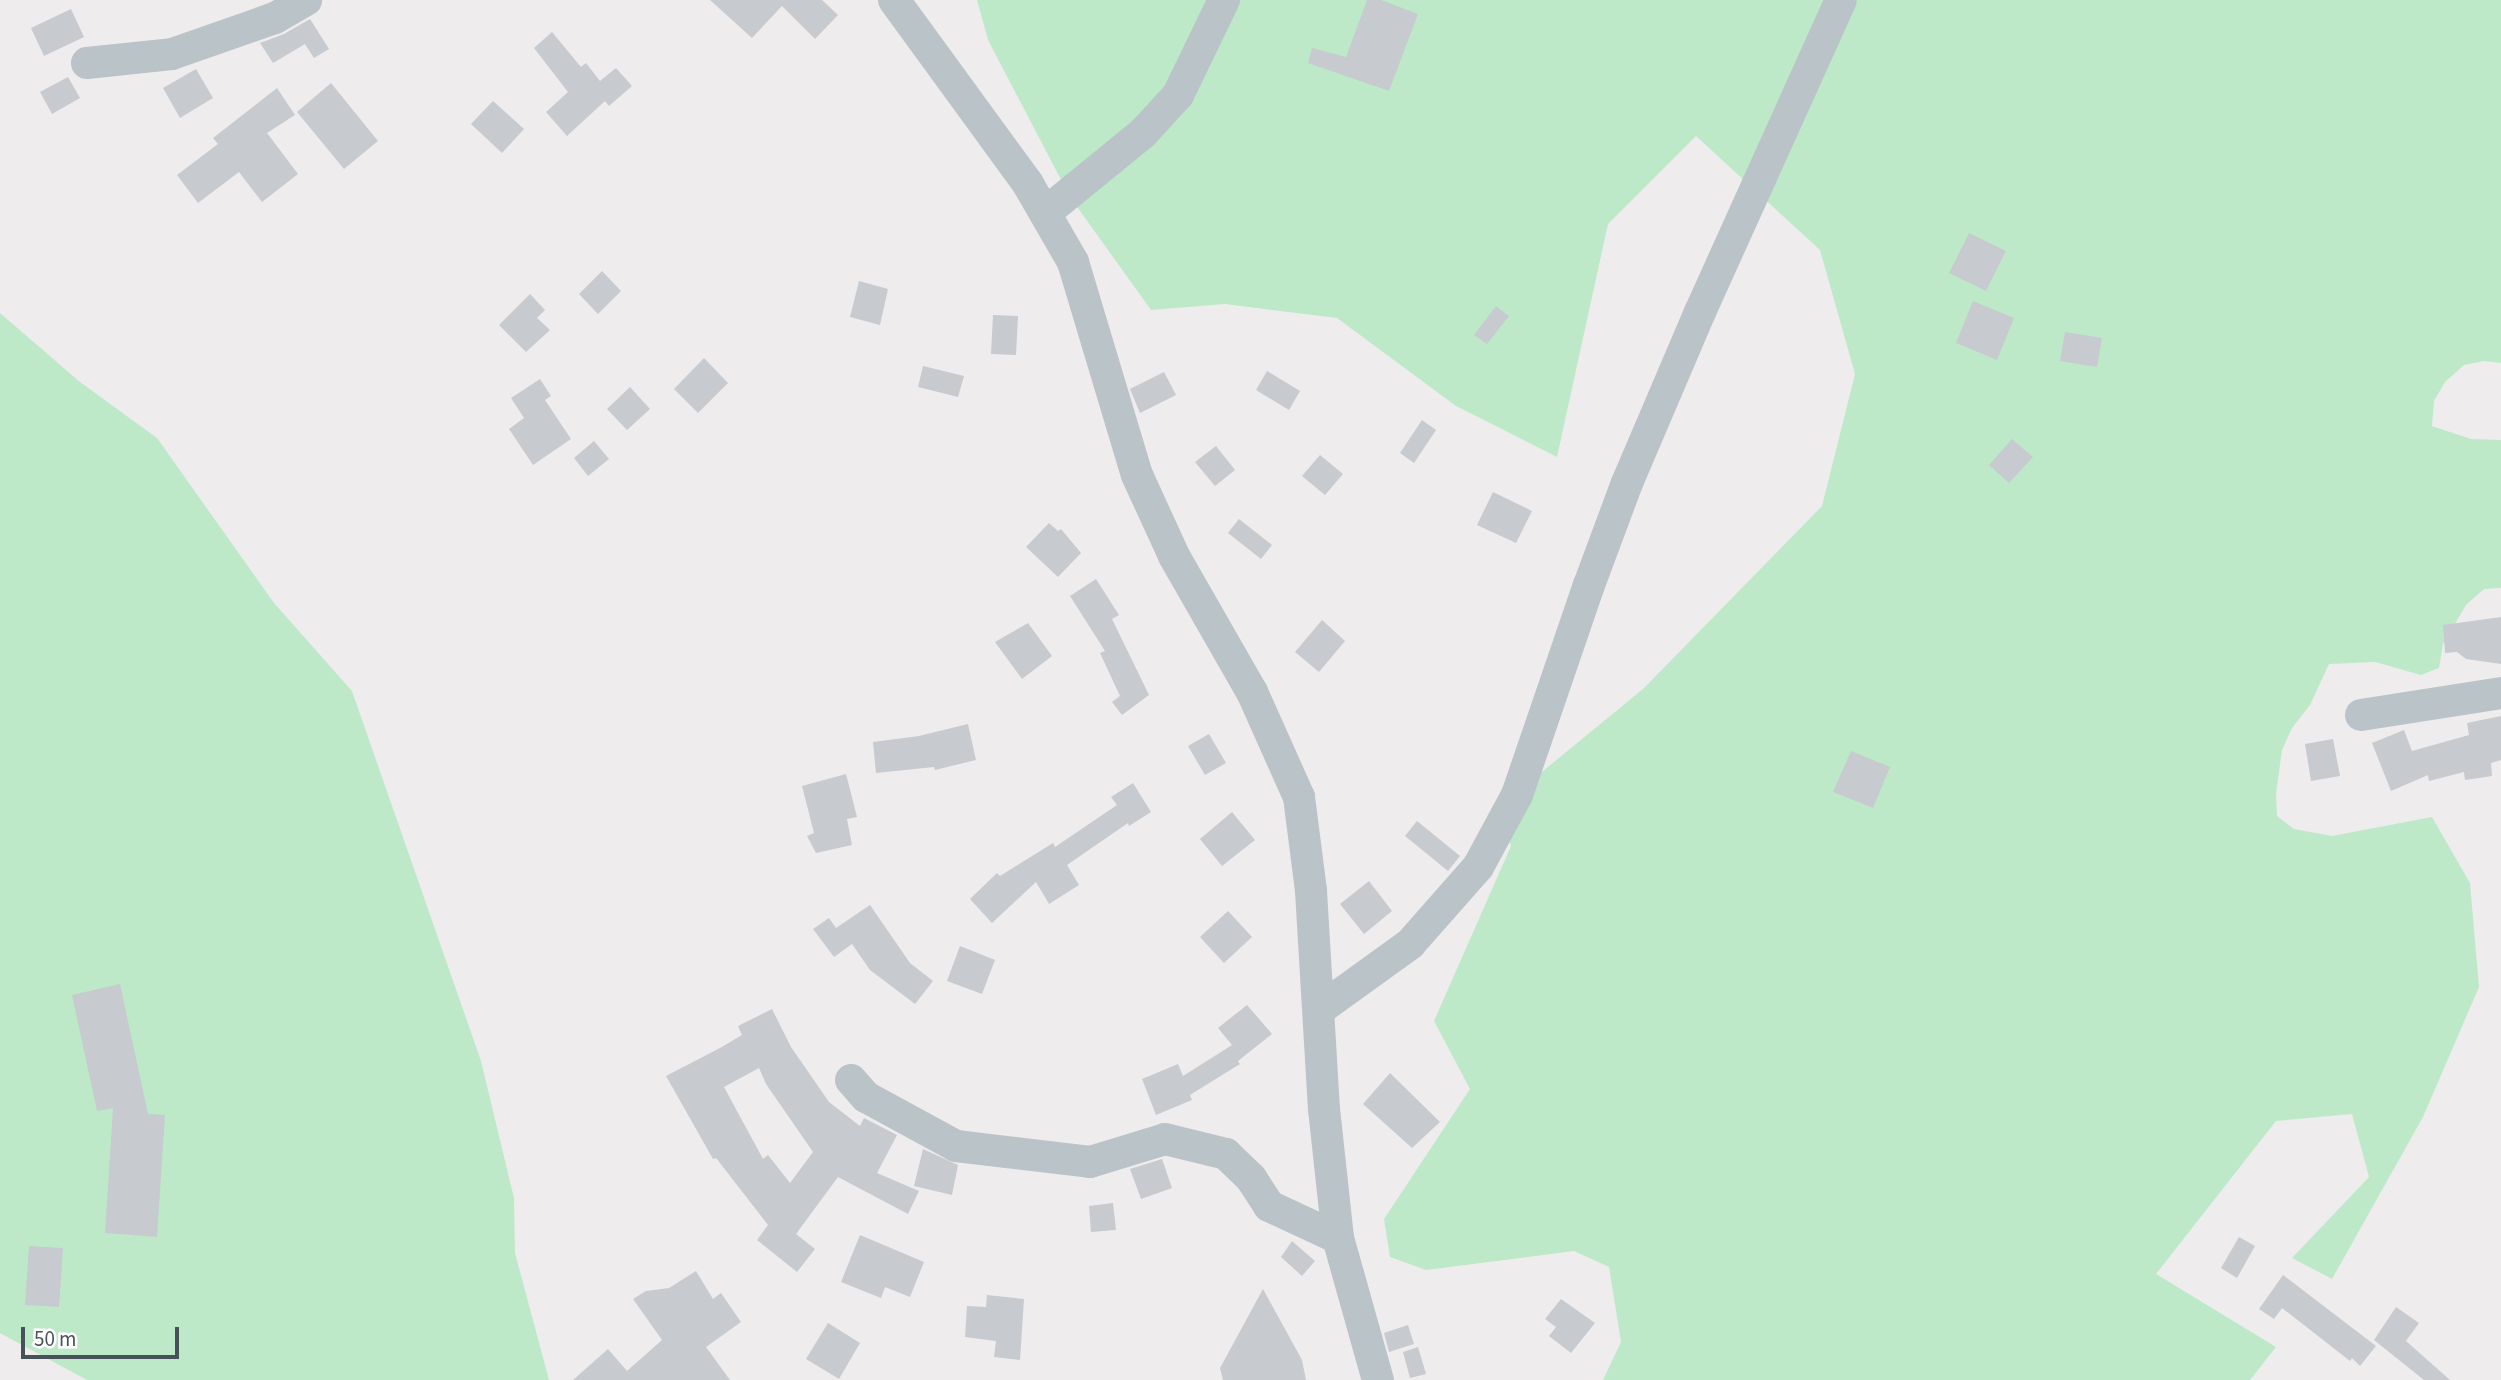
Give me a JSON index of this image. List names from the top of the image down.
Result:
{
  "scale_bar": "50 m"
}
